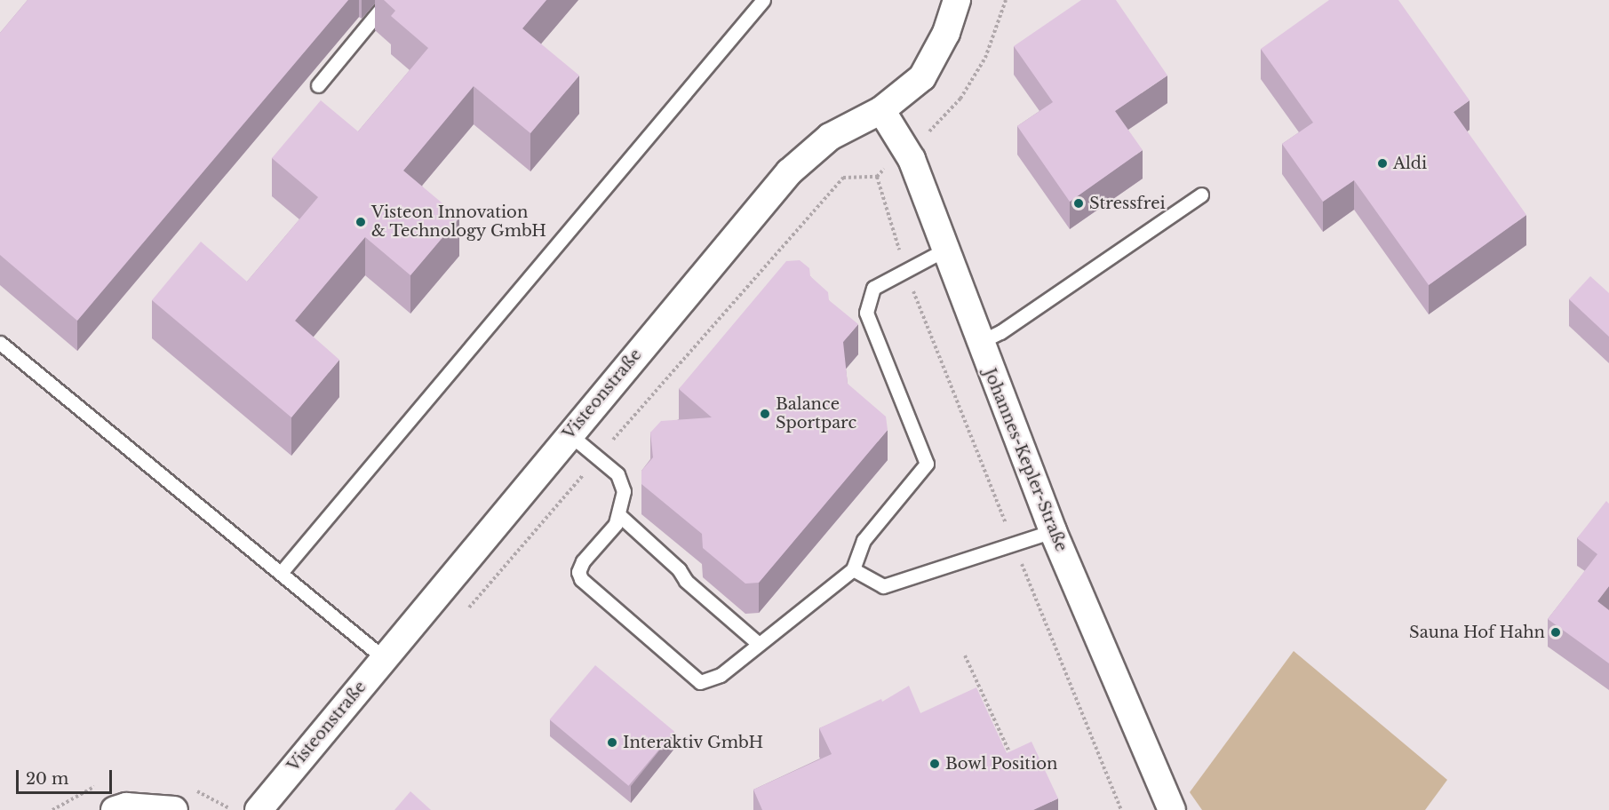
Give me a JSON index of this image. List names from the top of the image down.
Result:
{
  "streets": {
    "street": ["Visteonstraße", "Johannes-Kepler-Straße"]
  },
  "crossings": [
    ["Visteonstraße", "Johannes-Kepler-Straße"]
  ],
  "places": [
    "Aldi",
    "Stressfrei",
    "Visteon Innovation & Technology GmbH",
    "Balance Sportparc",
    "Sauna Hof Hahn",
    "Interaktiv GmbH",
    "Bowl Position"
  ],
  "scale_bar": "20 m"
}
